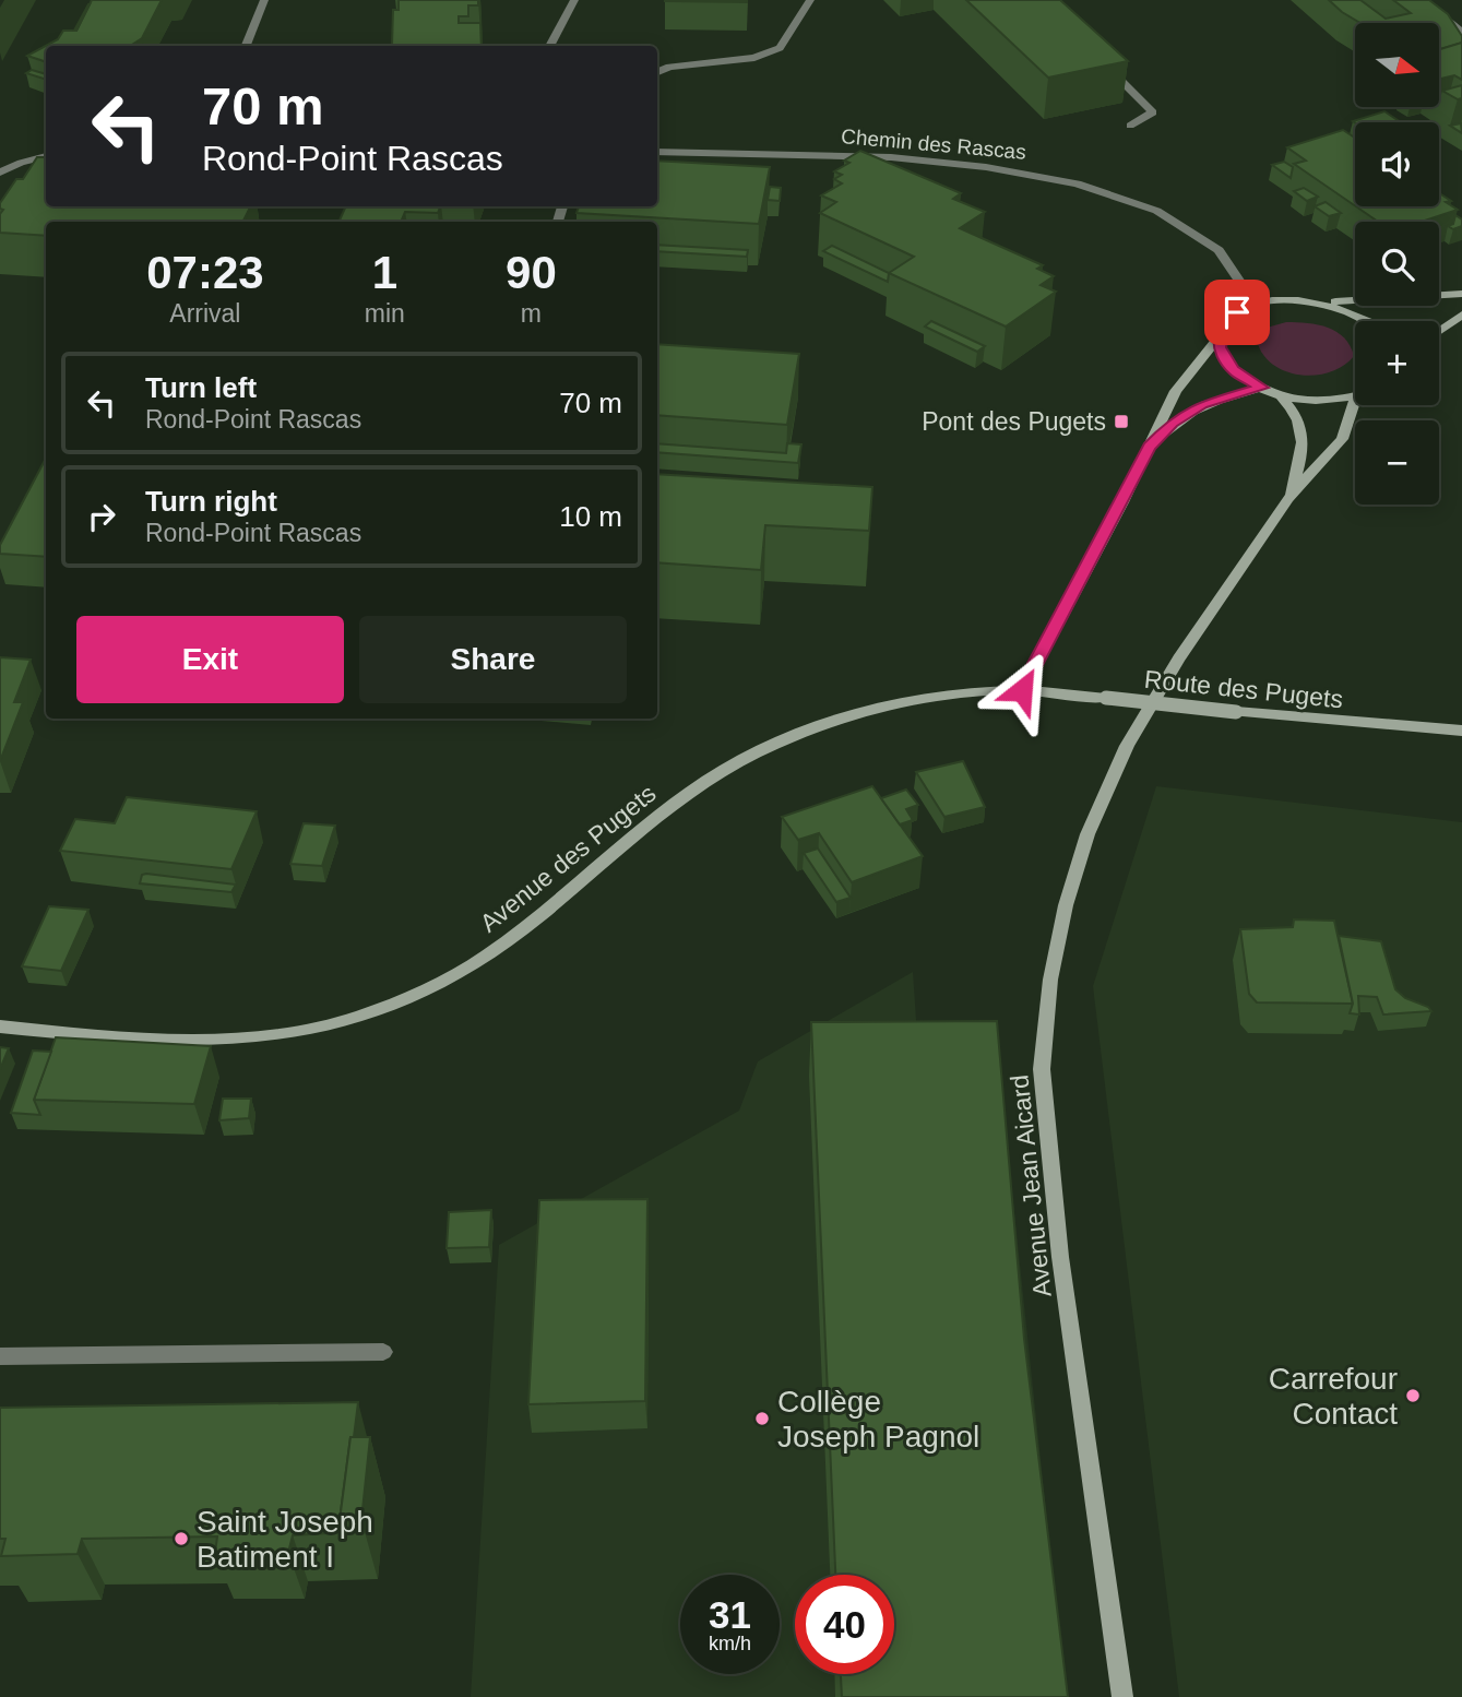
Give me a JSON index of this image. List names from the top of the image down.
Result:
{
  "streets": {
    "street": [
      "Chemin des Rascas",
      "Route des Pugets",
      "Avenue des Pugets",
      "Avenue Jean Aicard"
    ]
  },
  "crossings": [
    ["Route des Pugets", "Avenue des Pugets"]
  ],
  "places": {
    "transit": ["Pont des Pugets"],
    "other": ["Carrefour Contact", "Collège Joseph Pagnol", "Saint Joseph Batiment I"]
  },
  "north": "right",
  "page": {
    "map_buttons": ["+", "−"],
    "turn": ["70 m", "Rond-Point Rascas"],
    "eta": [
      "07:23",
      "Arrival",
      "1",
      "min",
      "90",
      "m"
    ],
    "list": [
      {
        "name": "Turn left",
        "note": "Rond-Point Rascas",
        "value": "70 m"
      },
      {
        "name": "Turn right",
        "note": "Rond-Point Rascas",
        "value": "10 m"
      }
    ],
    "buttons": ["Exit", "Share"],
    "speed": "31 km/h",
    "limit": "40"
  }
}
